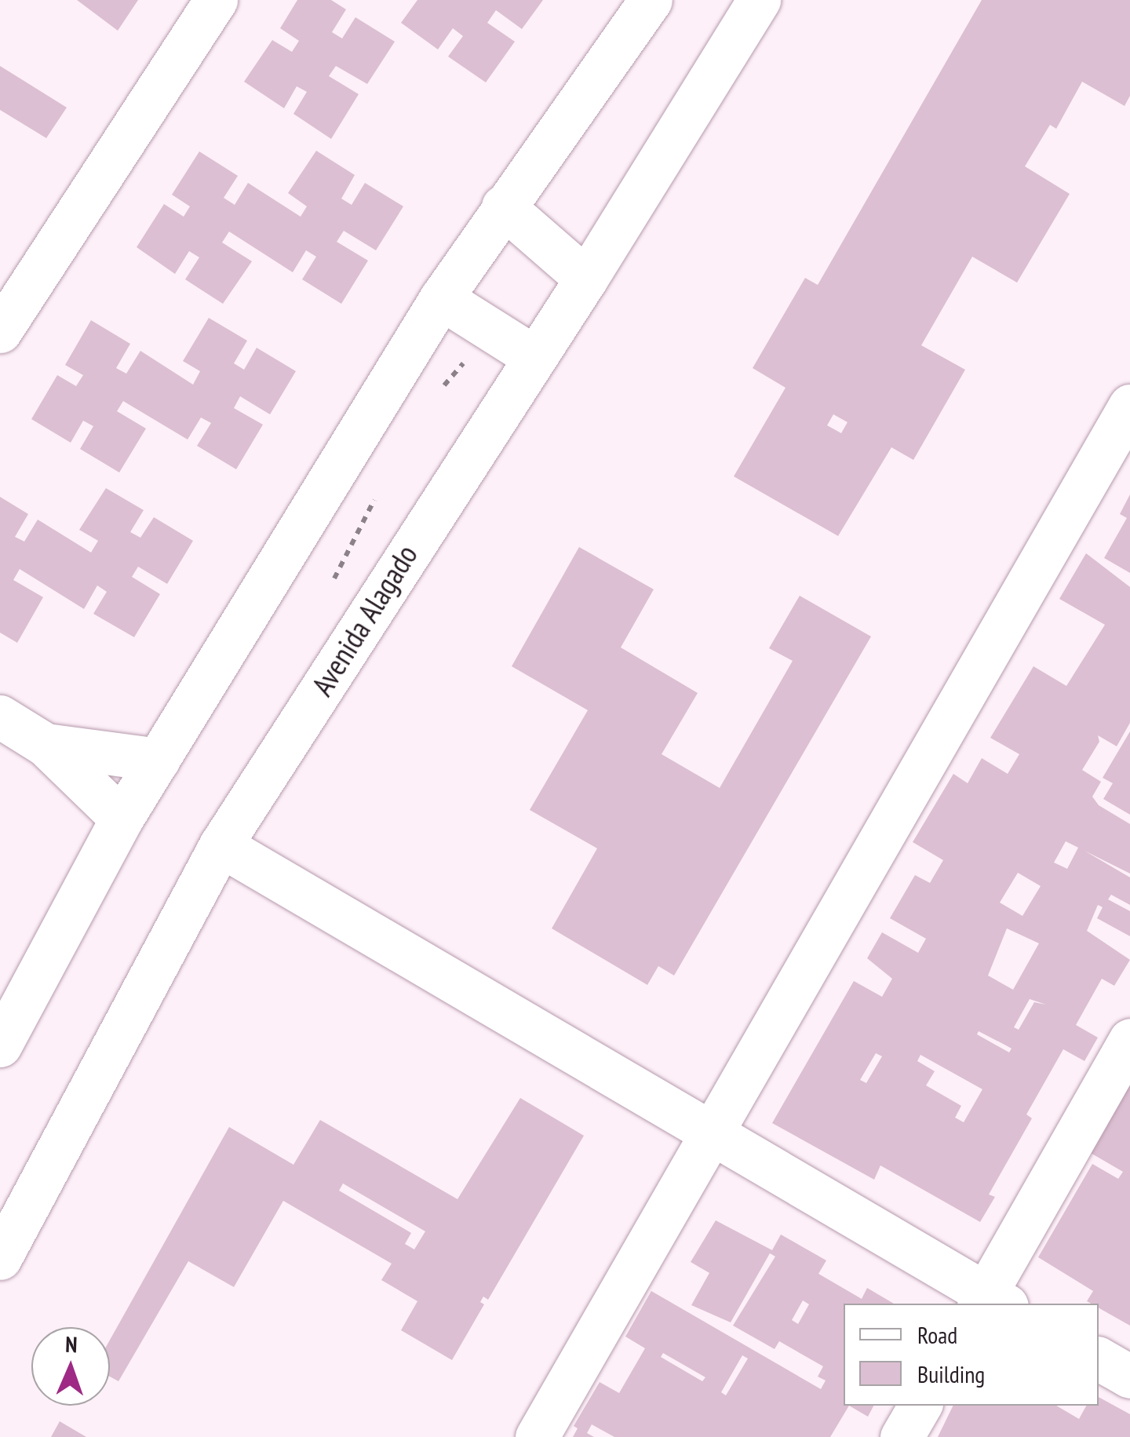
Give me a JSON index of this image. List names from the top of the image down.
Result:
{
  "streets": {
    "street": ["Avenida Alagado"]
  },
  "legend": ["Road", "Building"],
  "north": "top"
}
